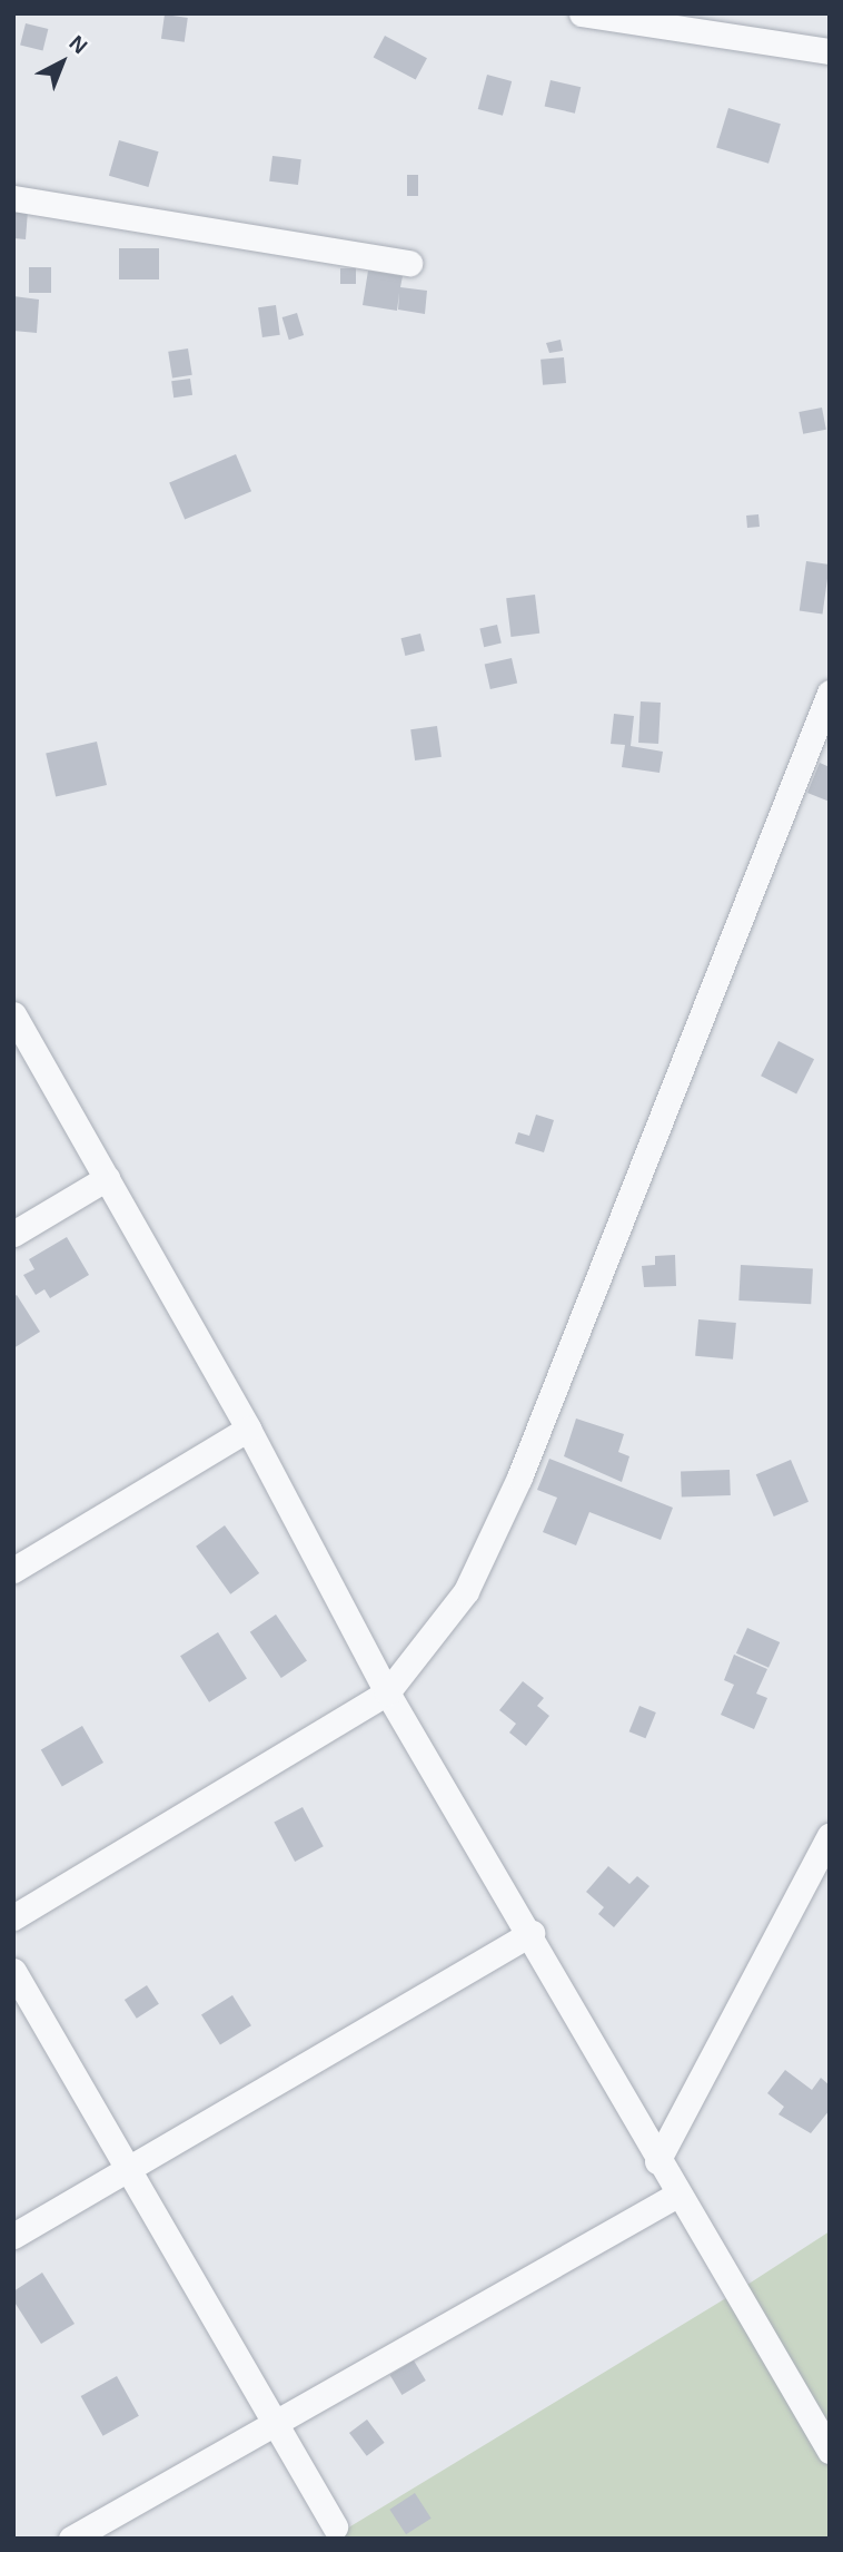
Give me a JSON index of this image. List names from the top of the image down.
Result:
{
  "north": "top right"
}
